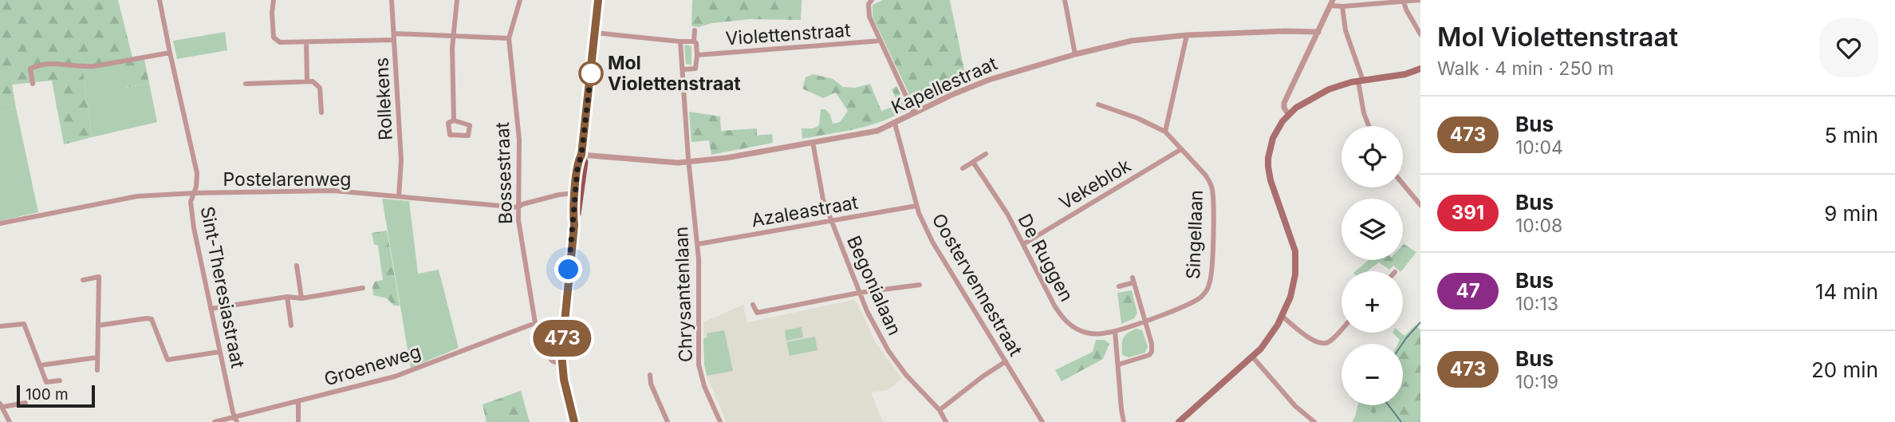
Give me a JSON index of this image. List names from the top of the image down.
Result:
{
  "streets": {
    "street": [
      "Violettenstraat",
      "Kapellestraat",
      "Rollekens",
      "Bossestraat",
      "Postelarenweg",
      "Vekeblok",
      "Azaleastraat",
      "Singellaan",
      "De Ruggen",
      "Oostervennestraat",
      "Begonialaan",
      "Sint-Theresiastraat",
      "Chrysantenlaan",
      "Groeneweg"
    ]
  },
  "crossings": [
    ["Kapellestraat", "Oostervennestraat"],
    ["Kapellestraat", "Begonialaan"],
    ["Kapellestraat", "Chrysantenlaan"],
    ["Rollekens", "Postelarenweg"],
    ["Bossestraat", "Postelarenweg"],
    ["Bossestraat", "Groeneweg"],
    ["Postelarenweg", "Sint-Theresiastraat"],
    ["Vekeblok", "Singellaan"],
    ["Vekeblok", "De Ruggen"],
    ["Azaleastraat", "Oostervennestraat"],
    ["Azaleastraat", "Begonialaan"],
    ["Azaleastraat", "Chrysantenlaan"],
    ["Singellaan", "De Ruggen"],
    ["Sint-Theresiastraat", "Groeneweg"]
  ],
  "places": ["Mol Violettenstraat"],
  "lines": ["bus line 473"],
  "scale_bar": "100 m",
  "page": {
    "on_map": "473",
    "heading": ["Mol Violettenstraat", "Walk · 4 min · 250 m"],
    "list": [
      {
        "mark": "473",
        "name": "Bus",
        "note": "10:04",
        "value": "5 min"
      },
      {
        "mark": "391",
        "name": "Bus",
        "note": "10:08",
        "value": "9 min"
      },
      {
        "mark": "47",
        "name": "Bus",
        "note": "10:13",
        "value": "14 min"
      },
      {
        "mark": "473",
        "name": "Bus",
        "note": "10:19",
        "value": "20 min"
      }
    ],
    "map_buttons": ["+", "−"],
    "scale": "100 m"
  }
}
